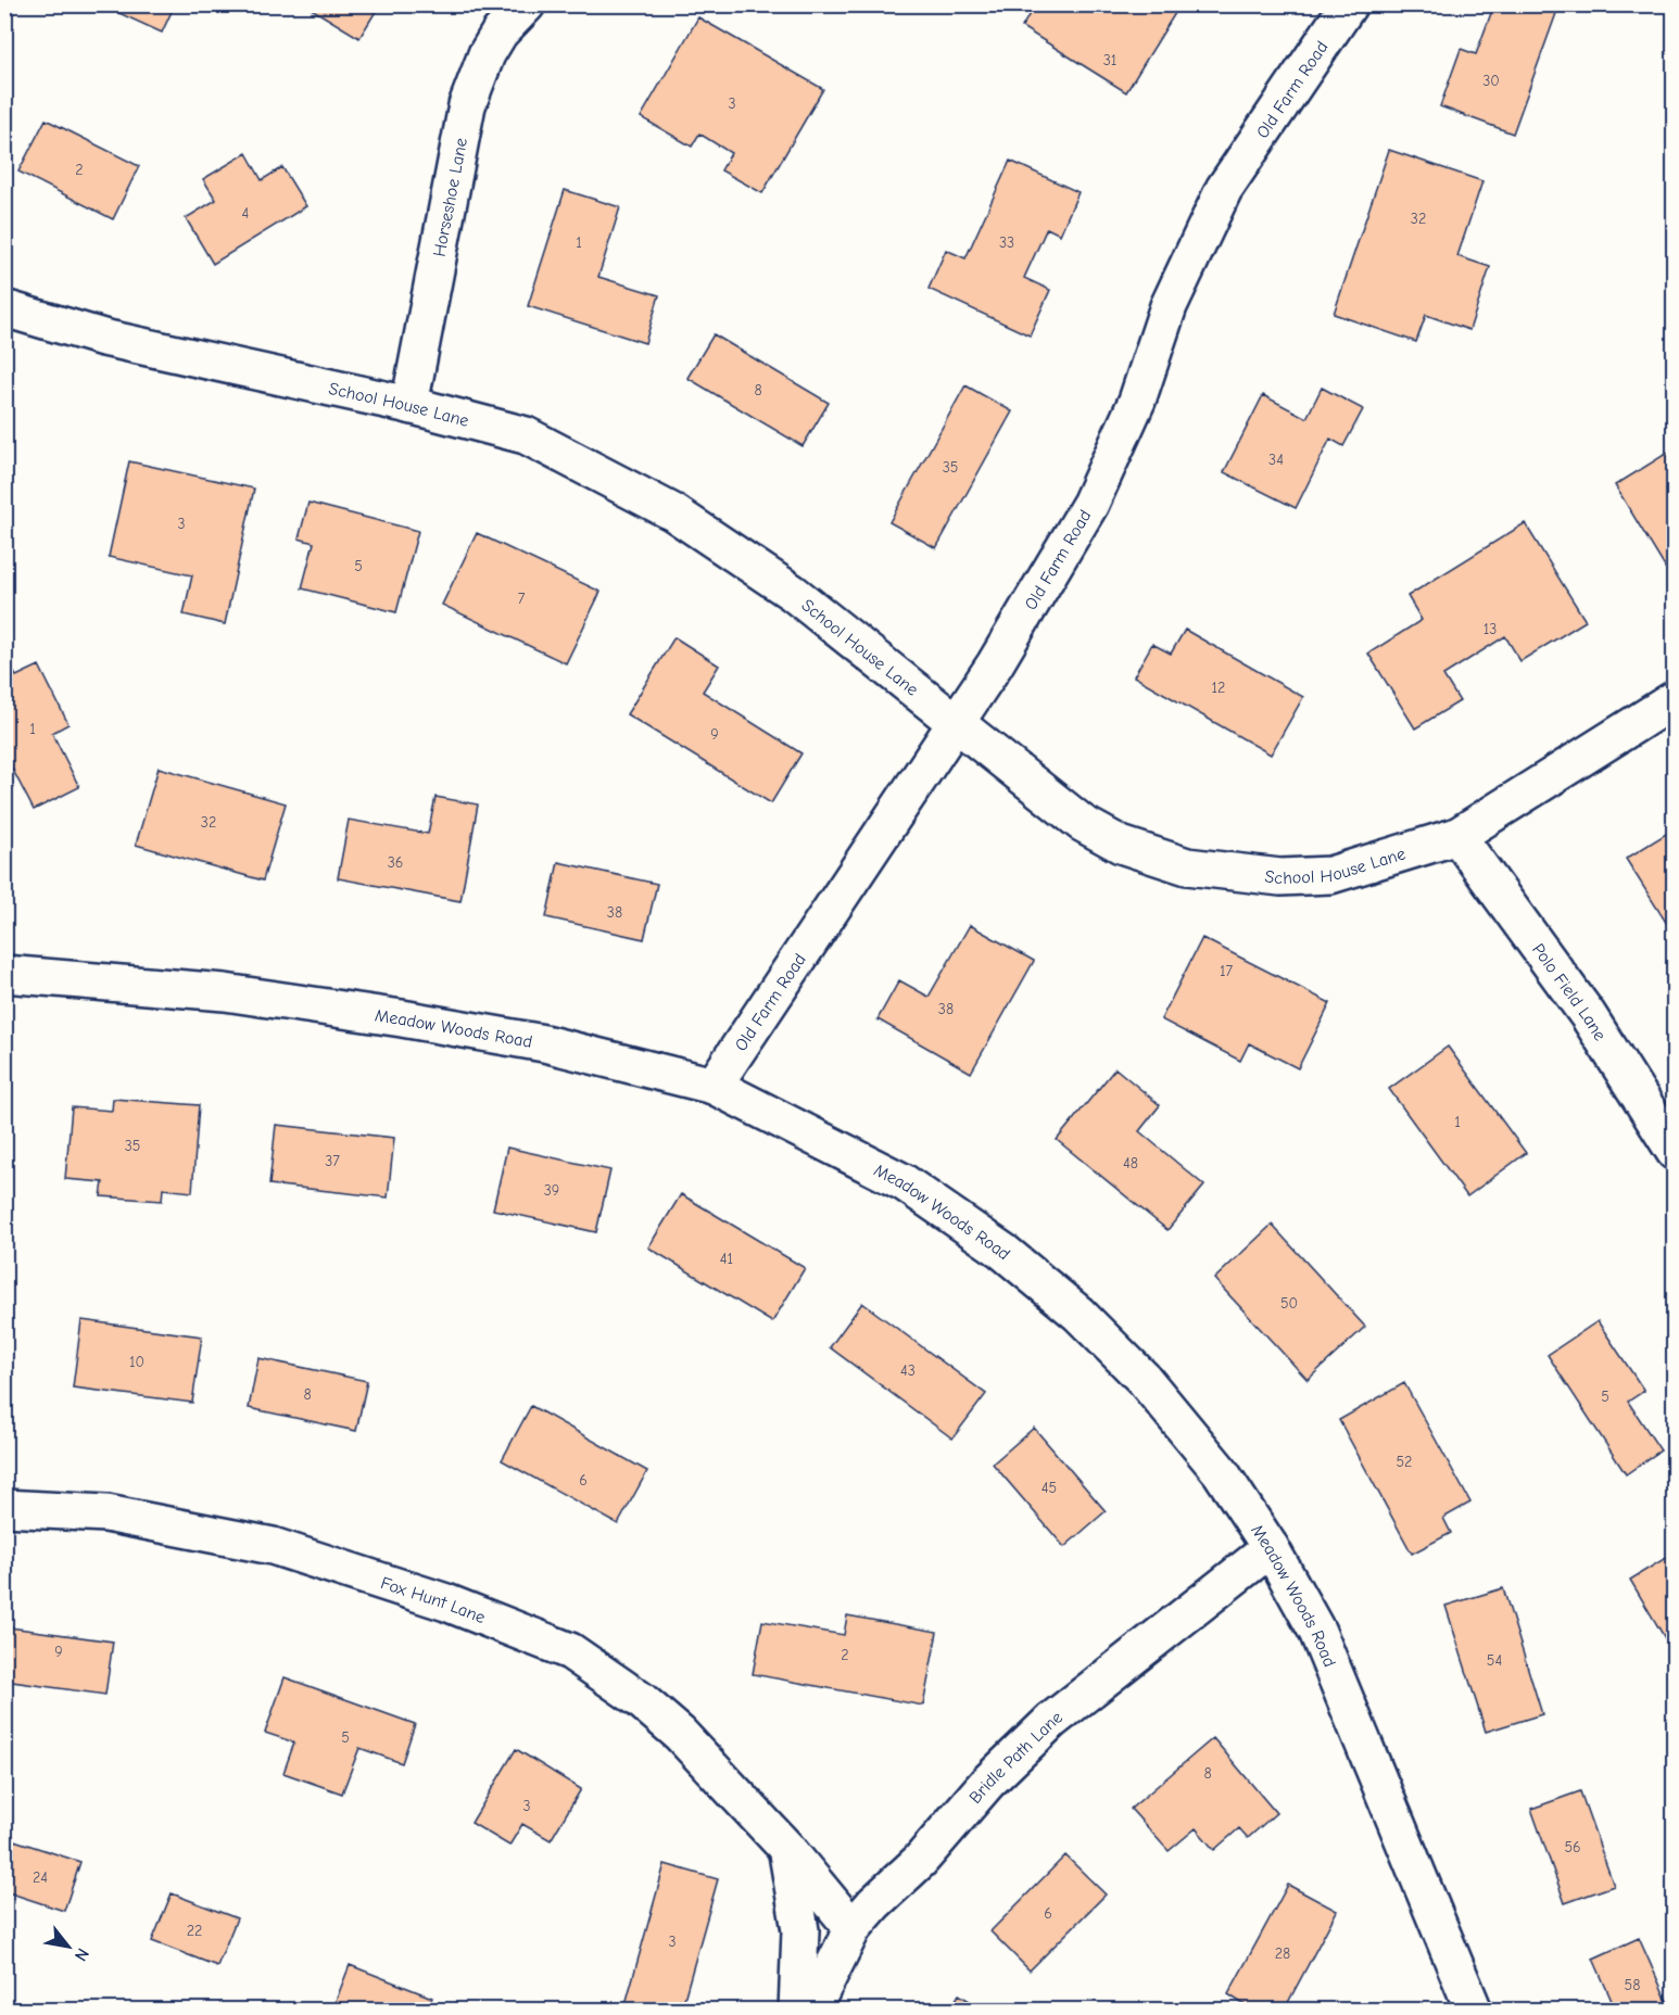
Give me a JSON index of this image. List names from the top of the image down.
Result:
{
  "streets": {
    "street": [
      "Old Farm Road",
      "Horseshoe Lane",
      "School House Lane",
      "Polo Field Lane",
      "Meadow Woods Road",
      "Fox Hunt Lane",
      "Bridle Path Lane"
    ]
  },
  "crossings": [
    ["Old Farm Road", "School House Lane"],
    ["Old Farm Road", "Meadow Woods Road"],
    ["Horseshoe Lane", "School House Lane"],
    ["School House Lane", "Polo Field Lane"],
    ["Meadow Woods Road", "Bridle Path Lane"],
    ["Fox Hunt Lane", "Bridle Path Lane"]
  ],
  "house_numbers": [
    "31",
    "30",
    "3",
    "2",
    "4",
    "32",
    "1",
    "33",
    "8",
    "34",
    "35",
    "3",
    "5",
    "7",
    "13",
    "12",
    "1",
    "9",
    "32",
    "36",
    "38",
    "17",
    "38",
    "1",
    "35",
    "37",
    "48",
    "39",
    "41",
    "50",
    "10",
    "43",
    "8",
    "5",
    "52",
    "6",
    "45",
    "9",
    "2",
    "54",
    "5",
    "8",
    "3",
    "56",
    "24",
    "6",
    "22",
    "3",
    "28",
    "58"
  ],
  "north": "bottom right"
}
